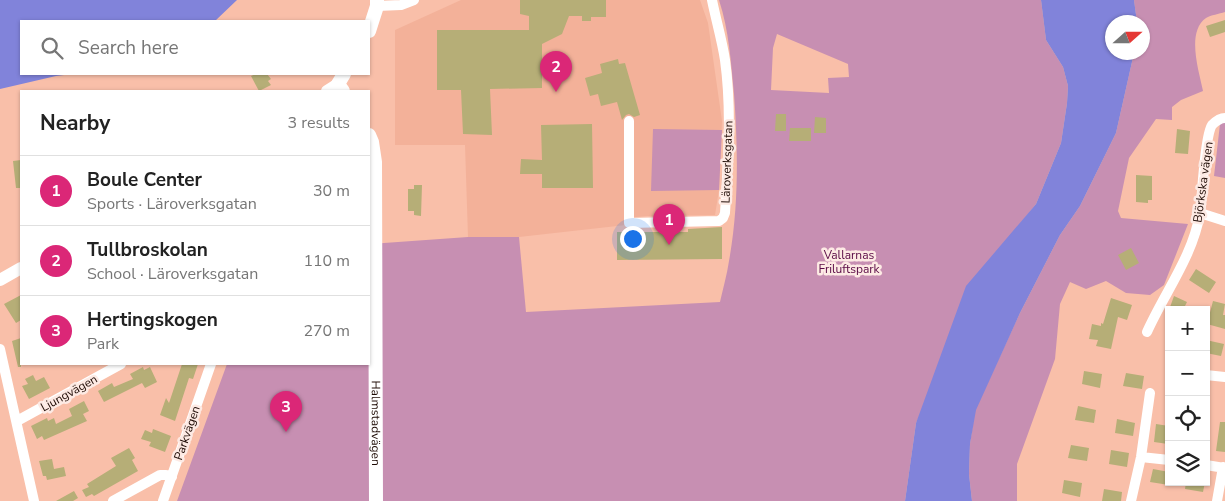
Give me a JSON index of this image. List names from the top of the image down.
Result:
{
  "streets": {
    "main road": ["Halmstadvägen"],
    "street": [
      "Läroverksgatan",
      "Björkska vägen",
      "Ljungvägen",
      "Parkvägen"
    ]
  },
  "parks": ["Vallarnas Friluftspark"],
  "north": "right",
  "page": {
    "search": "Search here",
    "pins": ["2", "1", "3"],
    "heading": ["Nearby", "3 results"],
    "list": [
      {
        "mark": "1",
        "name": "Boule Center",
        "note": "Sports · Läroverksgatan",
        "value": "30 m"
      },
      {
        "mark": "2",
        "name": "Tullbroskolan",
        "note": "School · Läroverksgatan",
        "value": "110 m"
      },
      {
        "mark": "3",
        "name": "Hertingskogen",
        "note": "Park",
        "value": "270 m"
      }
    ],
    "map_buttons": ["+", "−"]
  }
}
